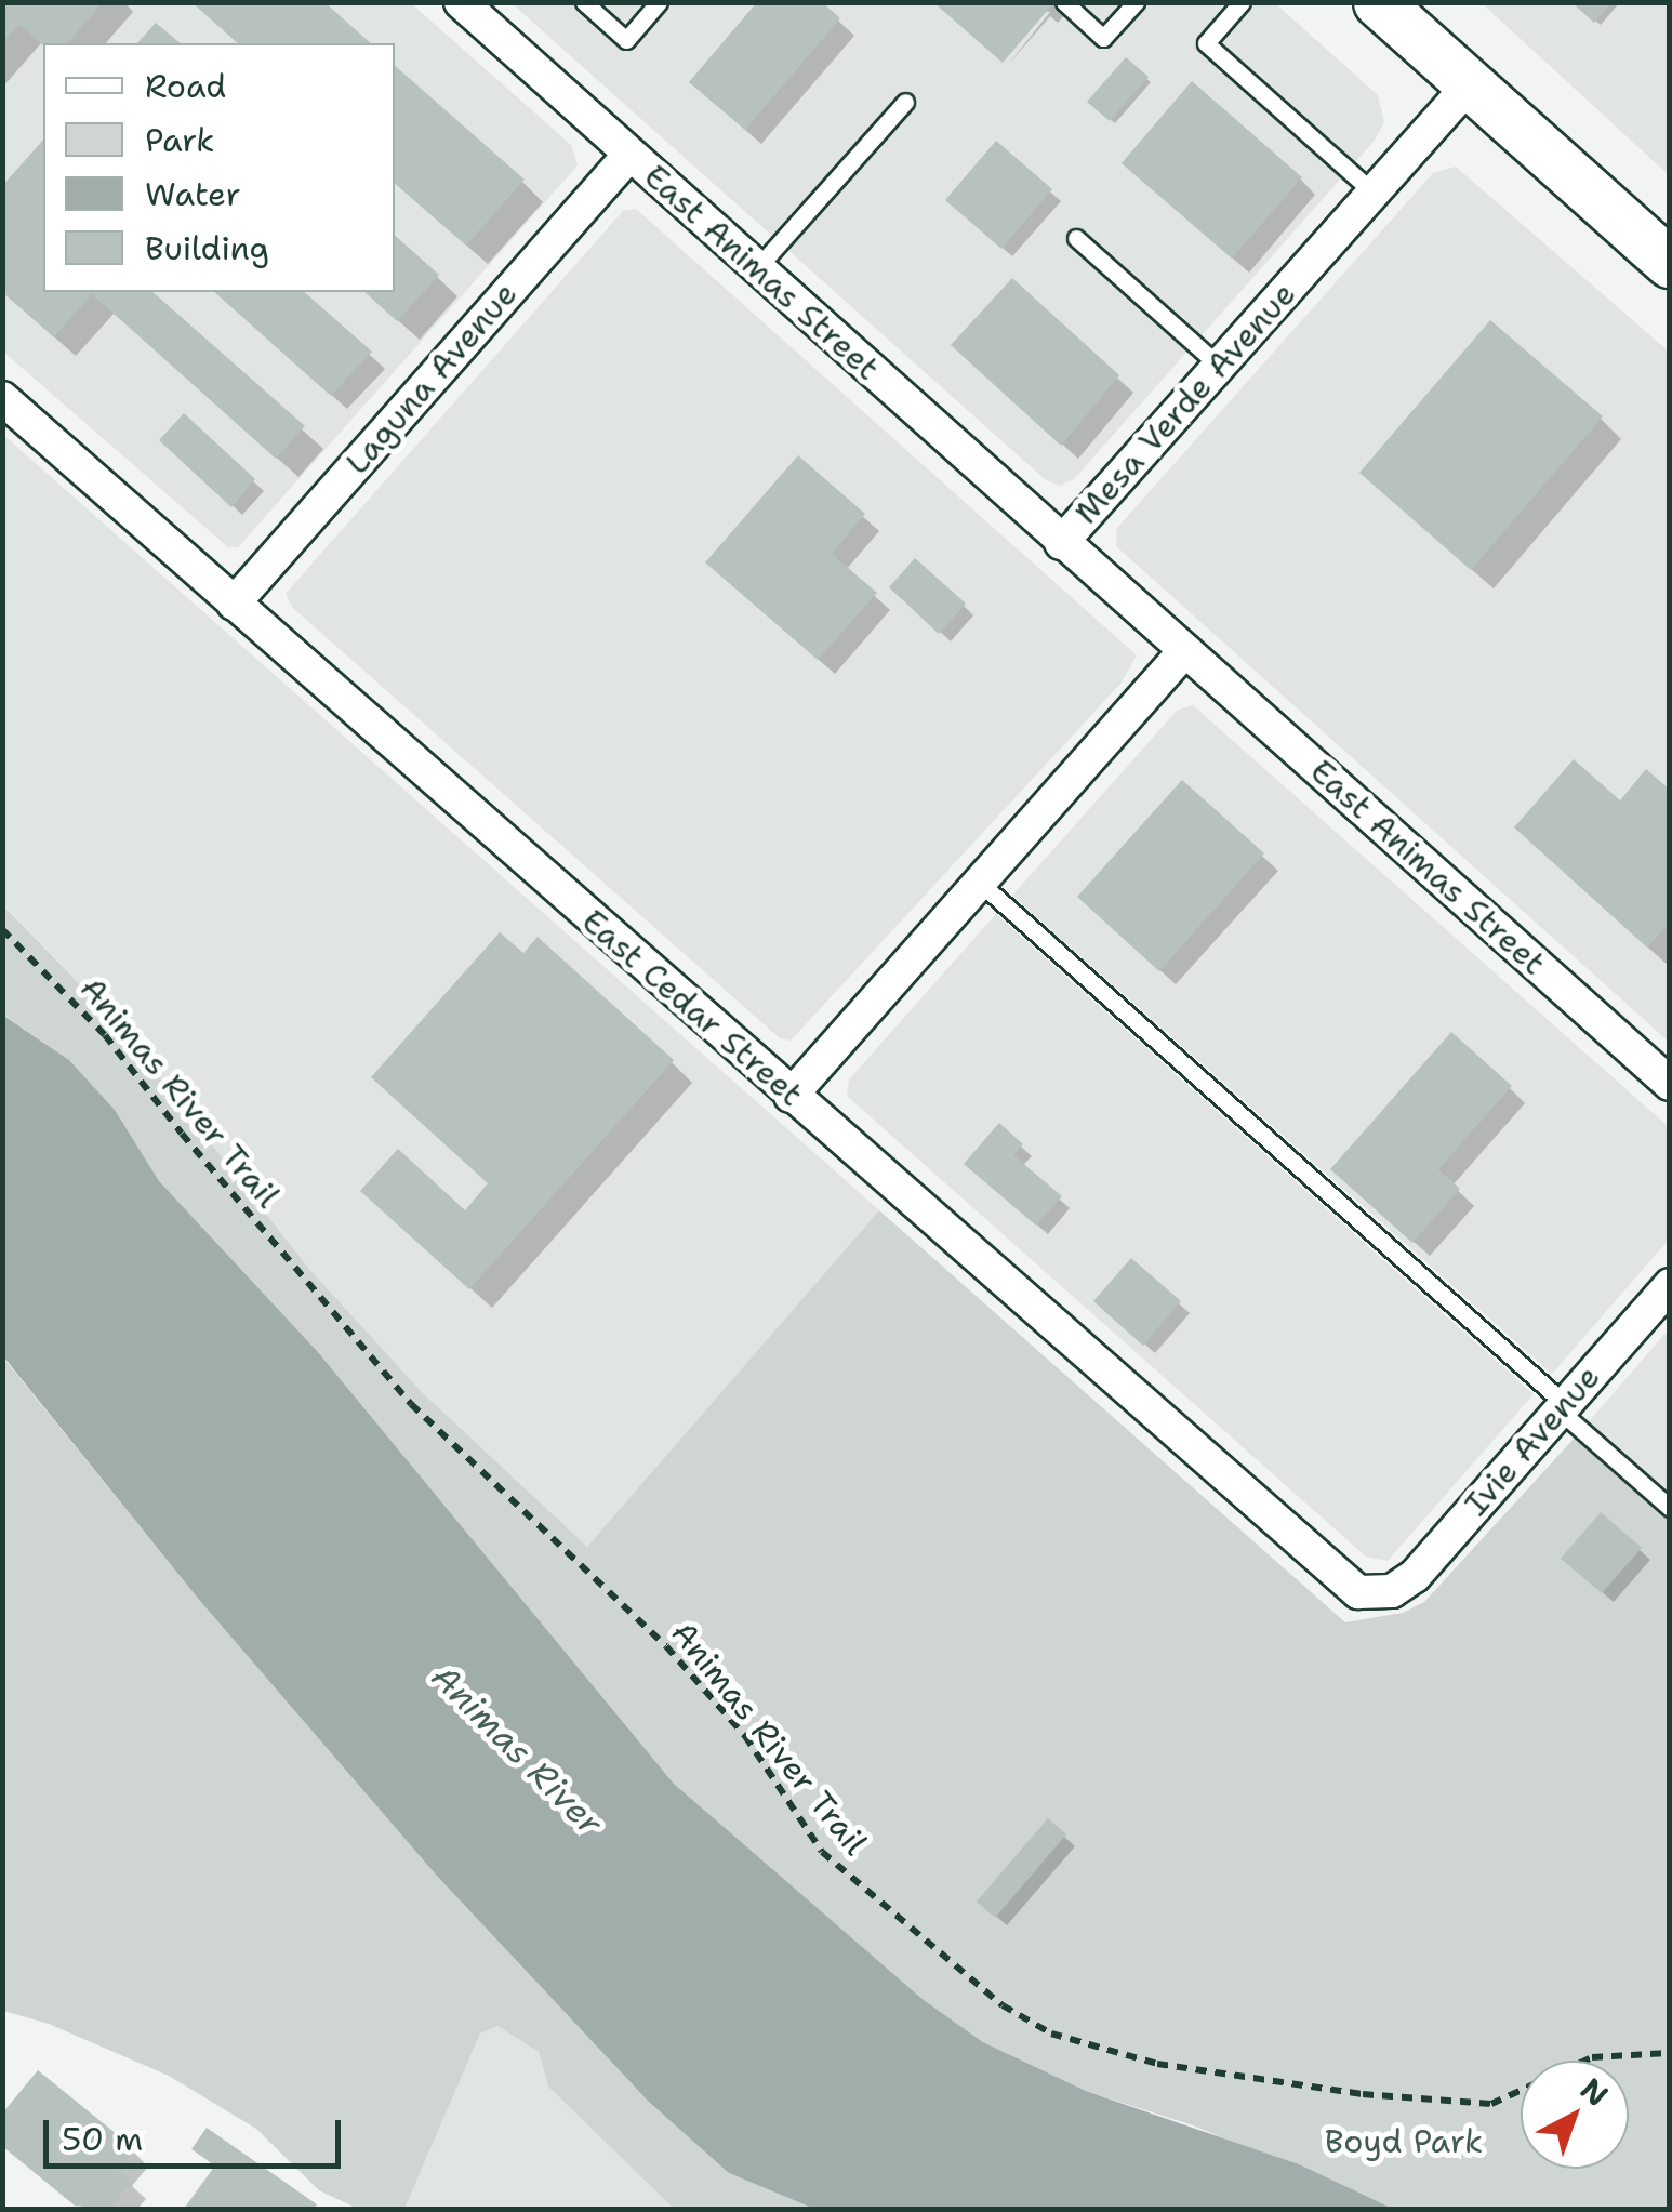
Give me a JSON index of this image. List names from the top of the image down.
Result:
{
  "streets": {
    "street": [
      "East Animas Street",
      "Laguna Avenue",
      "Mesa Verde Avenue",
      "East Cedar Street",
      "Ivie Avenue"
    ],
    "path": ["Animas River Trail"]
  },
  "crossings": [
    ["East Animas Street", "Laguna Avenue"],
    ["East Animas Street", "Mesa Verde Avenue"],
    ["Laguna Avenue", "East Cedar Street"],
    ["East Cedar Street", "Ivie Avenue"]
  ],
  "water": ["Animas River"],
  "parks": ["Boyd Park"],
  "legend": [
    "Road",
    "Park",
    "Water",
    "Building"
  ],
  "scale_bar": "50 m",
  "north": "top right"
}
